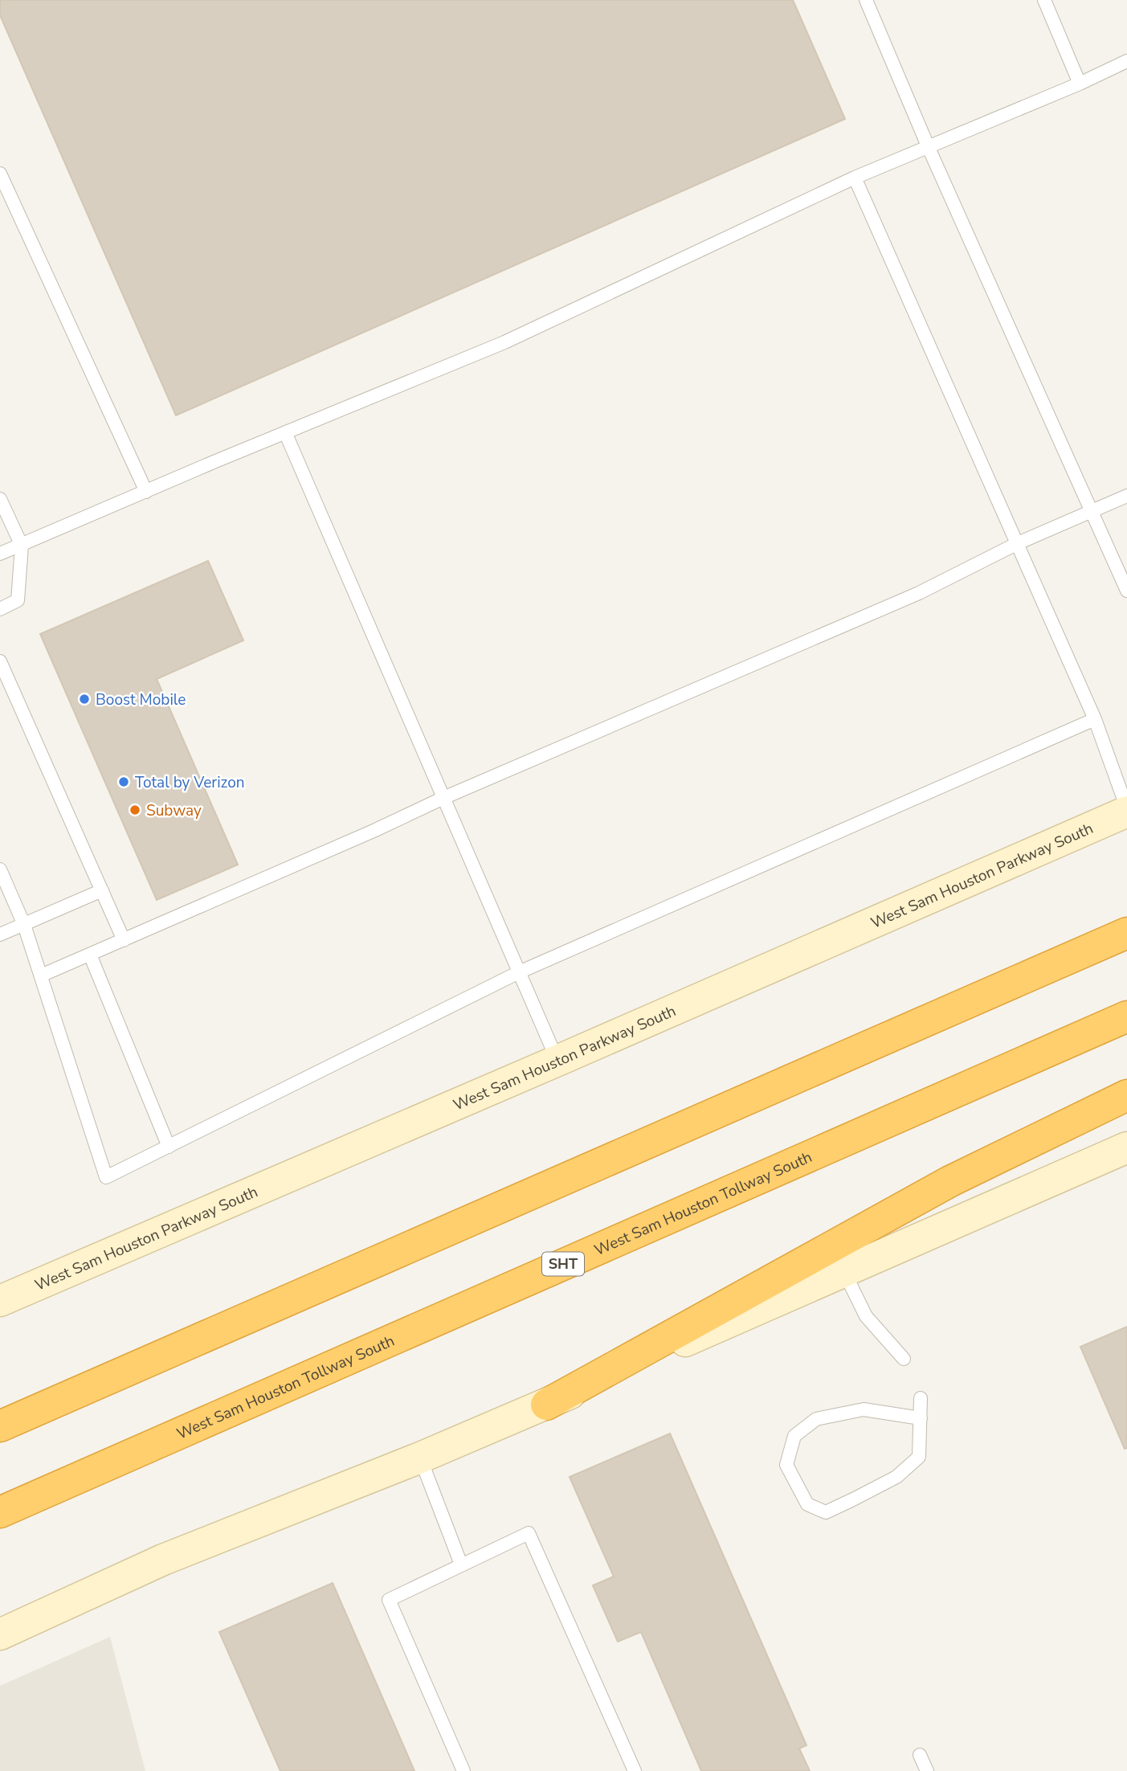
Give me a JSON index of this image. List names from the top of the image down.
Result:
{
  "streets": {
    "highway": ["West Sam Houston Tollway South", "SHT"],
    "main road": ["West Sam Houston Parkway South"]
  },
  "places": ["Boost Mobile", "Total by Verizon", "Subway"]
}
